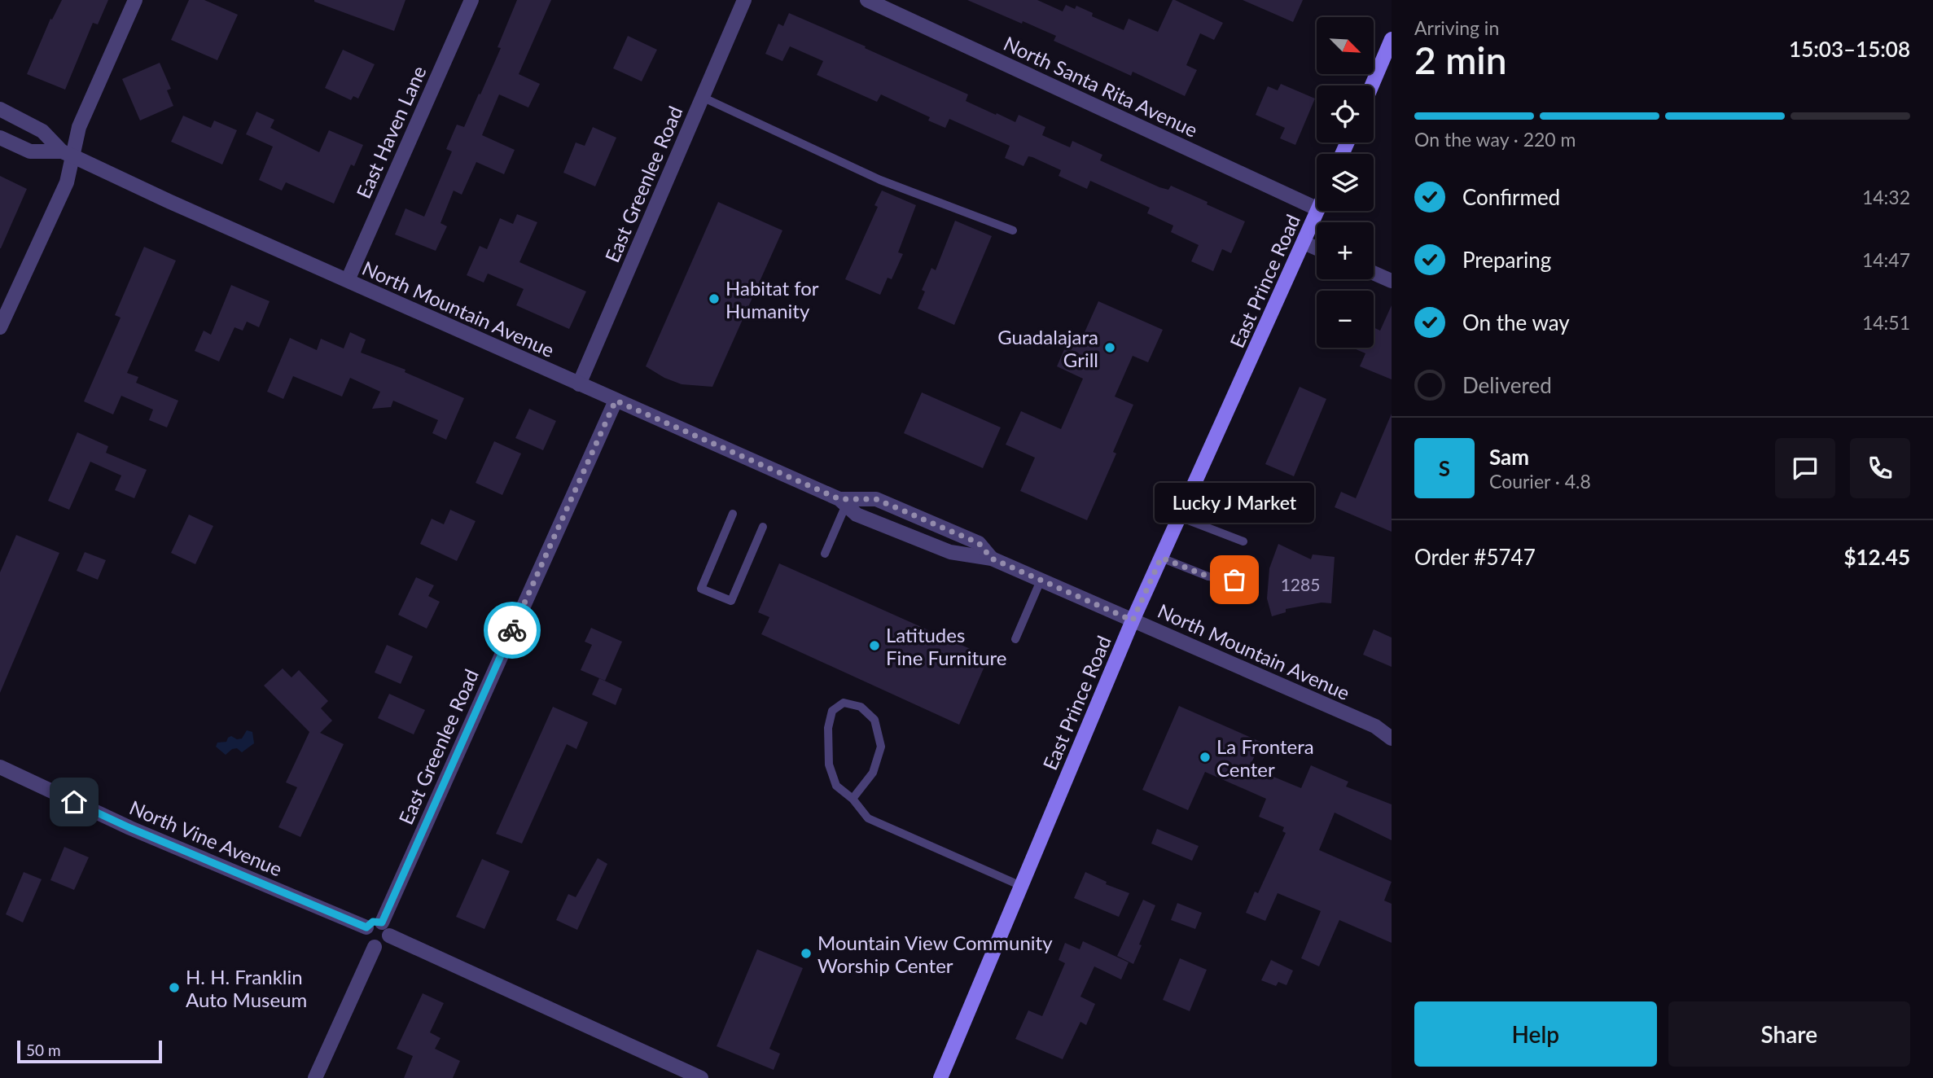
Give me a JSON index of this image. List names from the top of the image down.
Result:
{
  "streets": {
    "main road": ["East Prince Road"],
    "street": [
      "North Santa Rita Avenue",
      "East Haven Lane",
      "East Greenlee Road",
      "North Mountain Avenue",
      "North Vine Avenue"
    ]
  },
  "crossings": [
    ["East Haven Lane", "North Mountain Avenue"],
    ["East Greenlee Road", "North Mountain Avenue"],
    ["East Greenlee Road", "North Vine Avenue"],
    ["East Prince Road", "North Mountain Avenue"]
  ],
  "places": [
    "Habitat for Humanity",
    "Guadalajara Grill",
    "Lucky J Market",
    "Latitudes Fine Furniture",
    "La Frontera Center",
    "Mountain View Community Worship Center",
    "H. H. Franklin Auto Museum"
  ],
  "house_numbers": ["1285"],
  "scale_bar": "50 m",
  "north": "bottom right",
  "page": {
    "heading": ["2 min", "Arriving in", "15:03–15:08"],
    "panel": [
      "Sam",
      "Courier · 4.8",
      "Order #5747",
      "$12.45"
    ],
    "map_buttons": ["+", "−"],
    "bar": "On the way · 220 m",
    "list": [
      ["Confirmed", "14:32"],
      ["Preparing", "14:47"],
      ["On the way", "14:51"],
      "Delivered"
    ],
    "round": "S",
    "bubble": "Lucky J Market",
    "buttons": ["Help", "Share"],
    "scale": "50 m"
  }
}
